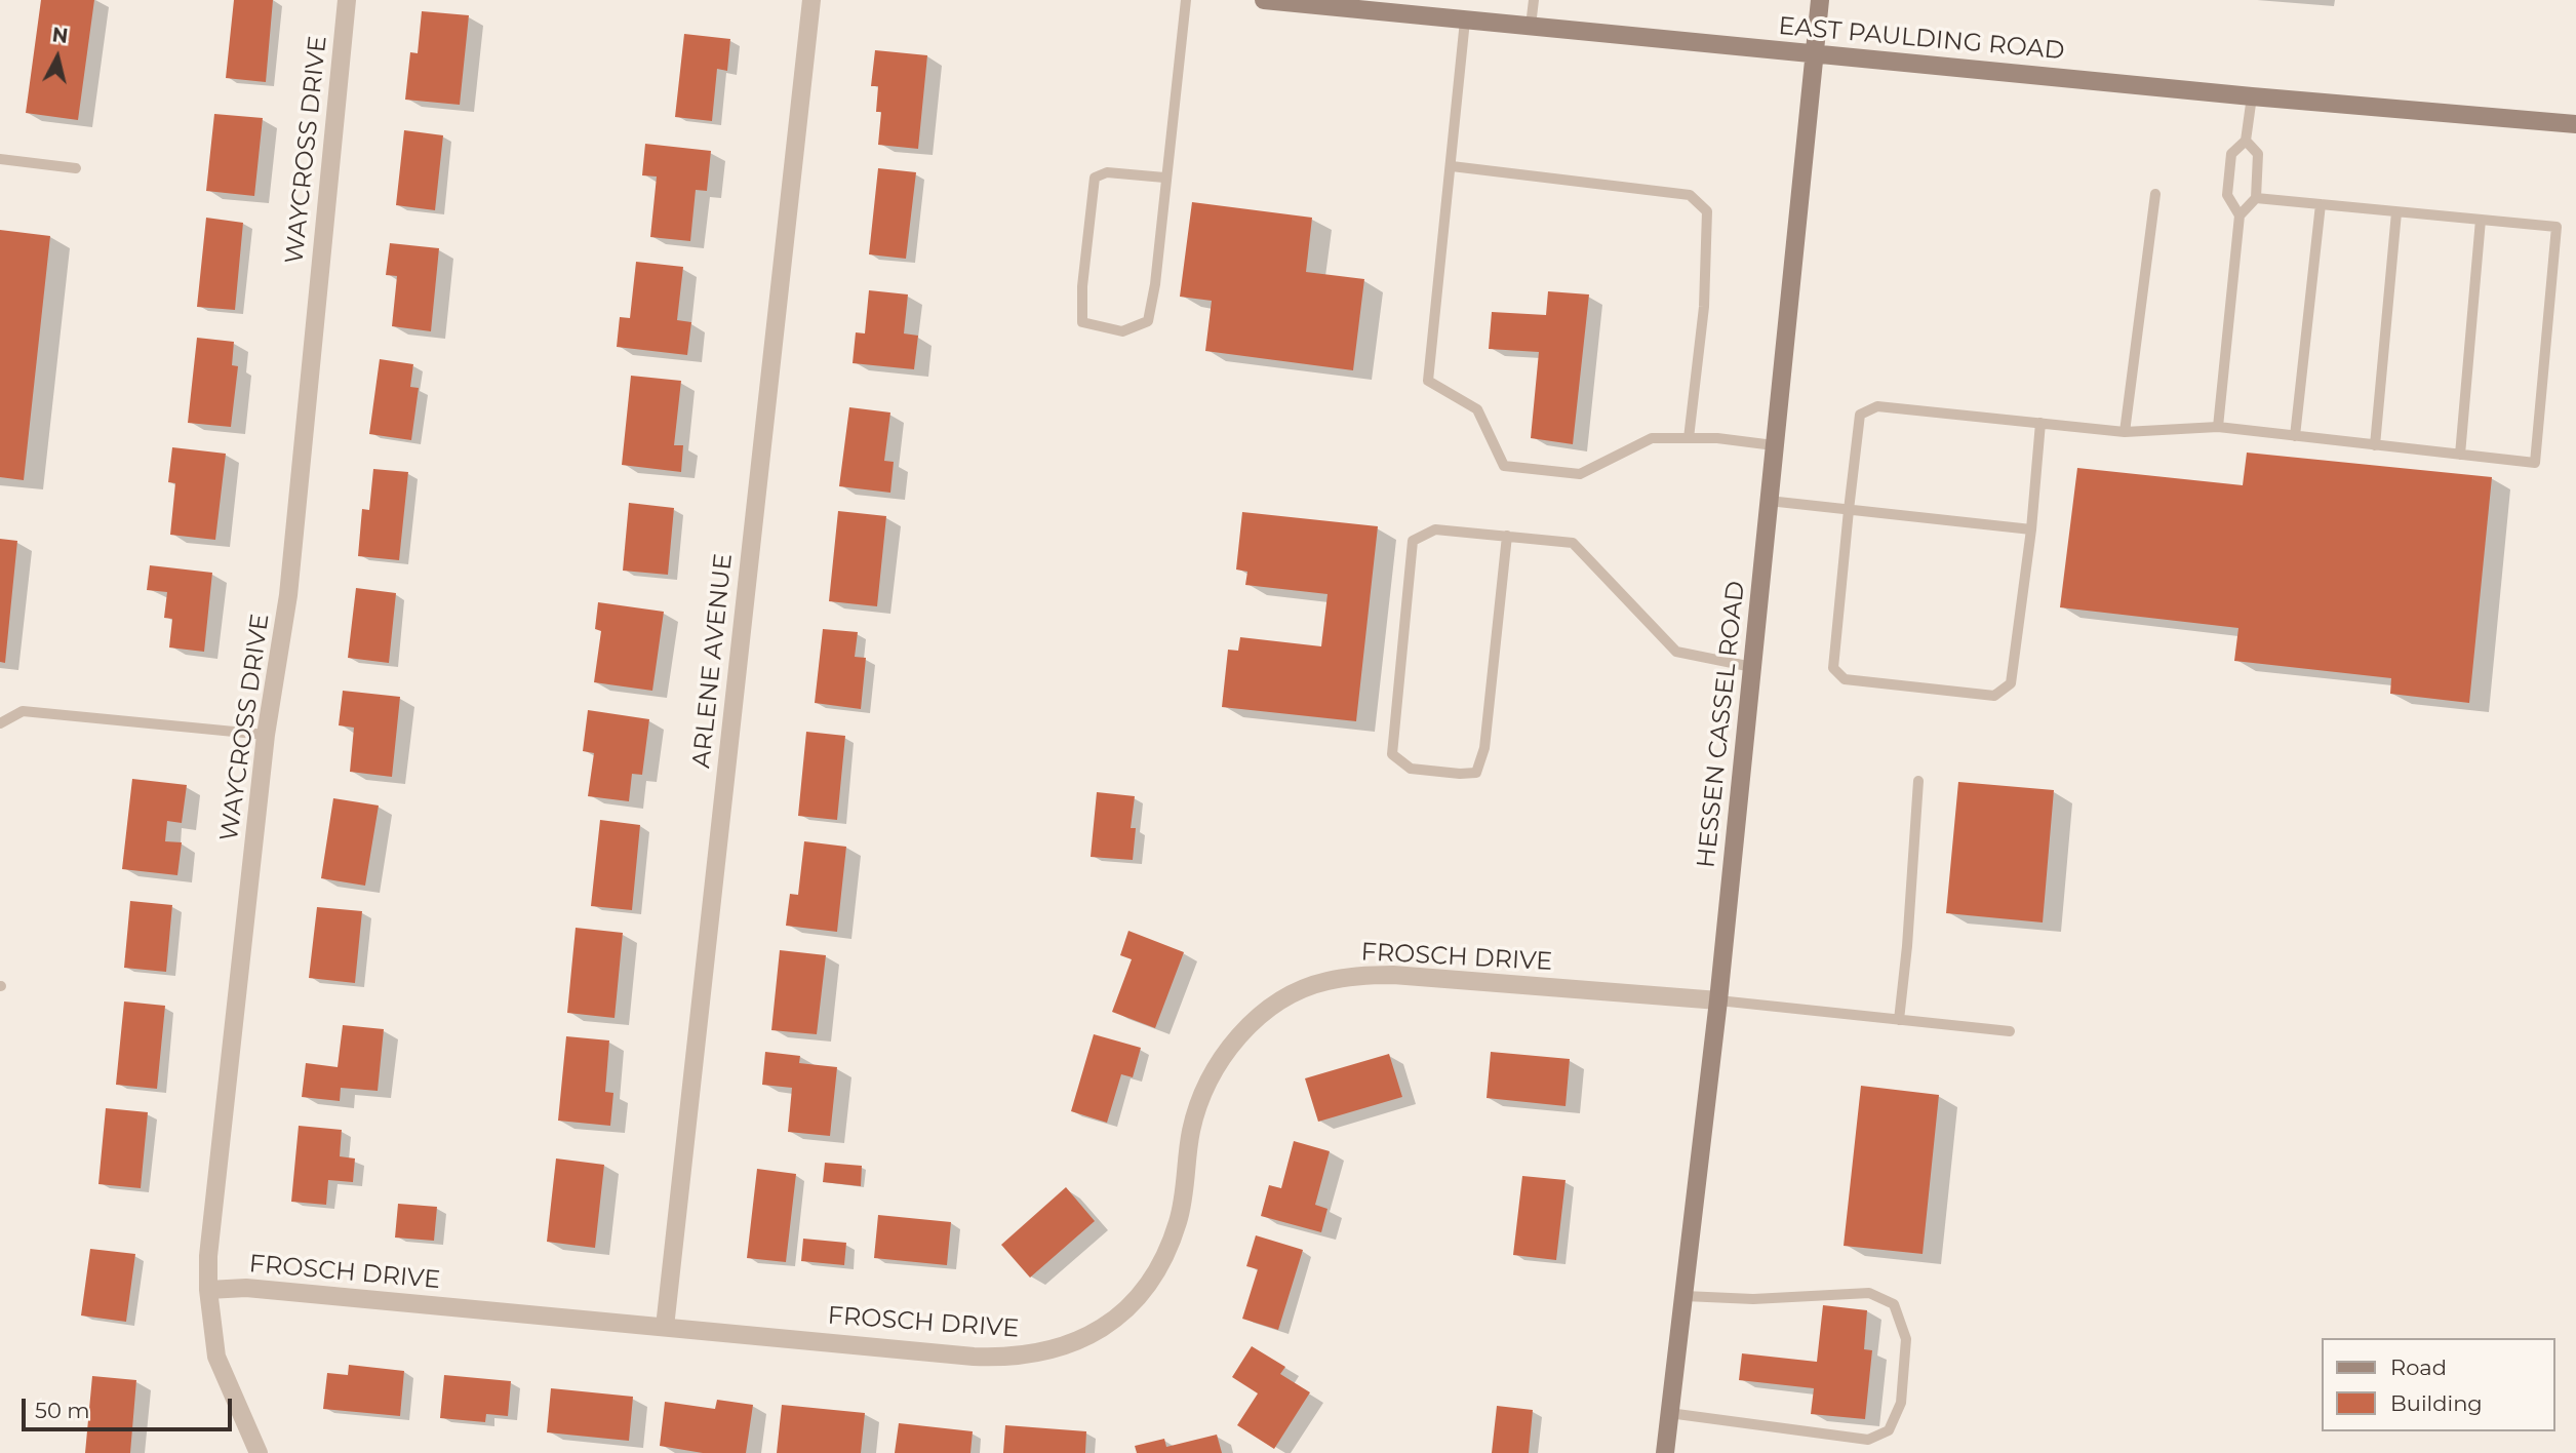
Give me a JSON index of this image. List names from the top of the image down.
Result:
{
  "streets": {
    "main road": ["EAST PAULDING ROAD", "HESSEN CASSEL ROAD"],
    "street": ["WAYCROSS DRIVE", "ARLENE AVENUE", "FROSCH DRIVE"]
  },
  "crossings": [
    ["EAST PAULDING ROAD", "HESSEN CASSEL ROAD"],
    ["WAYCROSS DRIVE", "FROSCH DRIVE"],
    ["ARLENE AVENUE", "FROSCH DRIVE"],
    ["HESSEN CASSEL ROAD", "FROSCH DRIVE"]
  ],
  "legend": ["Road", "Building"],
  "scale_bar": "50 m",
  "north": "top"
}
